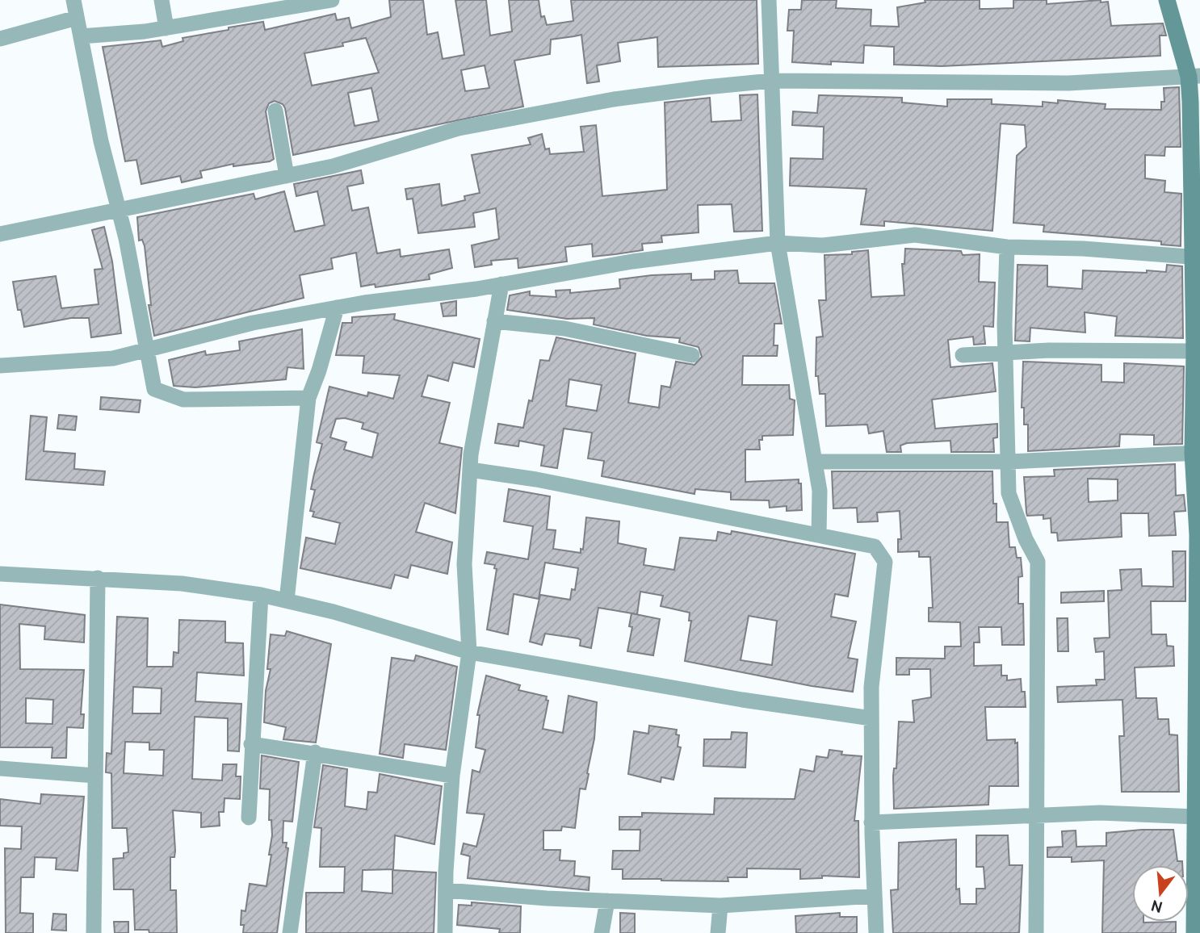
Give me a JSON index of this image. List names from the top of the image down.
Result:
{
  "north": "bottom"
}
